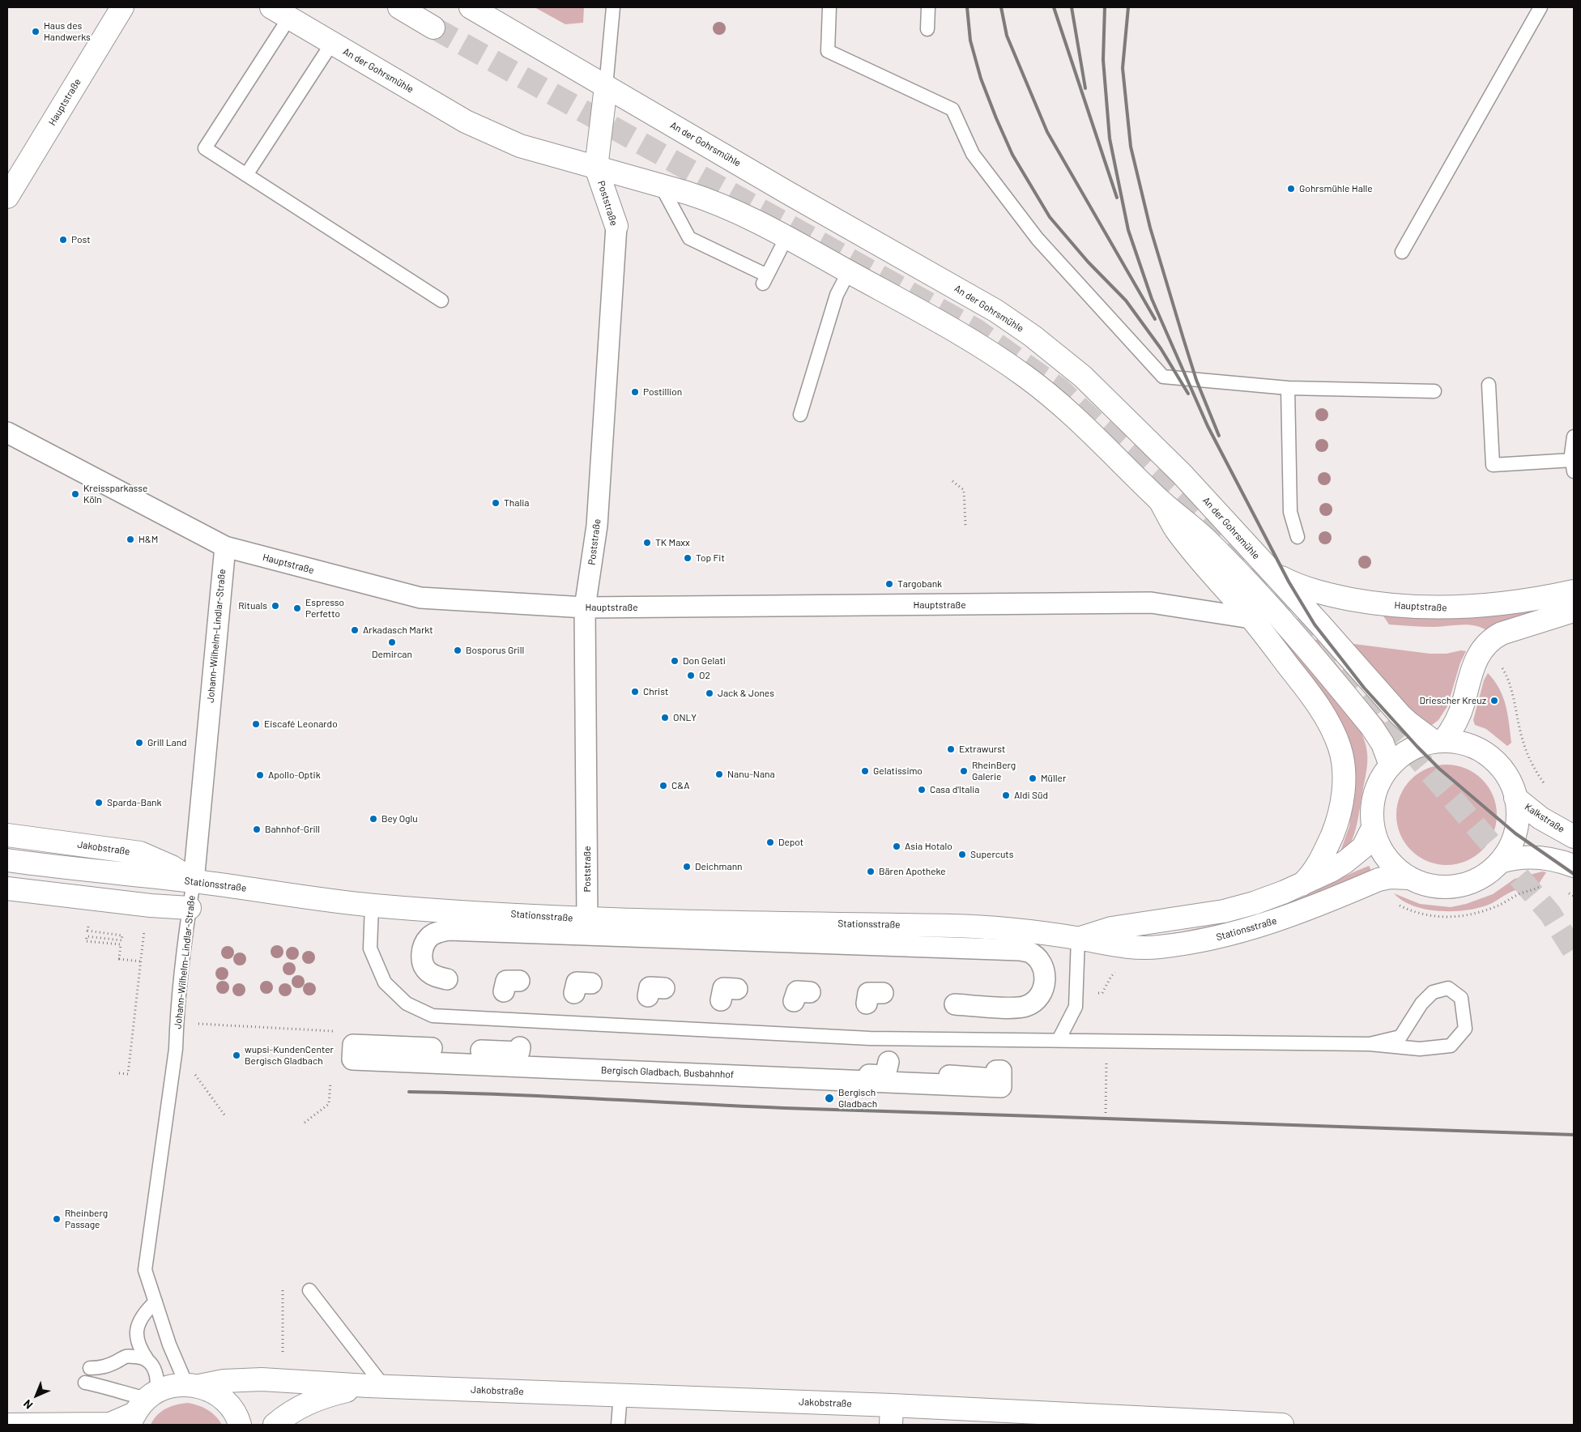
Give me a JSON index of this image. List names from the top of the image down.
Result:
{
  "streets": {
    "street": [
      "An der Gohrsmühle",
      "Hauptstraße",
      "Poststraße",
      "Johann-Wilhelm-Lindlar-Straße",
      "Kalkstraße",
      "Jakobstraße",
      "Stationsstraße",
      "Bergisch Gladbach, Busbahnhof"
    ]
  },
  "crossings": [
    ["An der Gohrsmühle", "Hauptstraße"],
    ["An der Gohrsmühle", "Poststraße"],
    ["An der Gohrsmühle", "Stationsstraße"],
    ["Hauptstraße", "Poststraße"],
    ["Hauptstraße", "Johann-Wilhelm-Lindlar-Straße"],
    ["Poststraße", "Stationsstraße"],
    ["Johann-Wilhelm-Lindlar-Straße", "Jakobstraße"],
    ["Johann-Wilhelm-Lindlar-Straße", "Stationsstraße"],
    ["Jakobstraße", "Stationsstraße"]
  ],
  "places": [
    "Haus des Handwerks",
    "Gohrsmühle Halle",
    "Post",
    "Postillion",
    "Kreissparkasse Köln",
    "Thalia",
    "H&M",
    "TK Maxx",
    "Top Fit",
    "Targobank",
    "Rituals",
    "Espresso Perfetto",
    "Arkadasch Markt",
    "Demircan",
    "Bosporus Grill",
    "Don Gelati",
    "O2",
    "Christ",
    "Jack & Jones",
    "Driescher Kreuz",
    "ONLY",
    "Eiscafé Leonardo",
    "Grill Land",
    "Extrawurst",
    "Gelatissimo",
    "RheinBerg Galerie",
    "Nanu-Nana",
    "Apollo-Optik",
    "Müller",
    "C&A",
    "Casa d'Italia",
    "Aldi Süd",
    "Sparda-Bank",
    "Bey Oglu",
    "Bahnhof-Grill",
    "Depot",
    "Asia Hotalo",
    "Supercuts",
    "Deichmann",
    "Bären Apotheke",
    "wupsi-KundenCenter Bergisch Gladbach",
    "Bergisch Gladbach",
    "Rheinberg Passage"
  ],
  "north": "bottom left"
}
